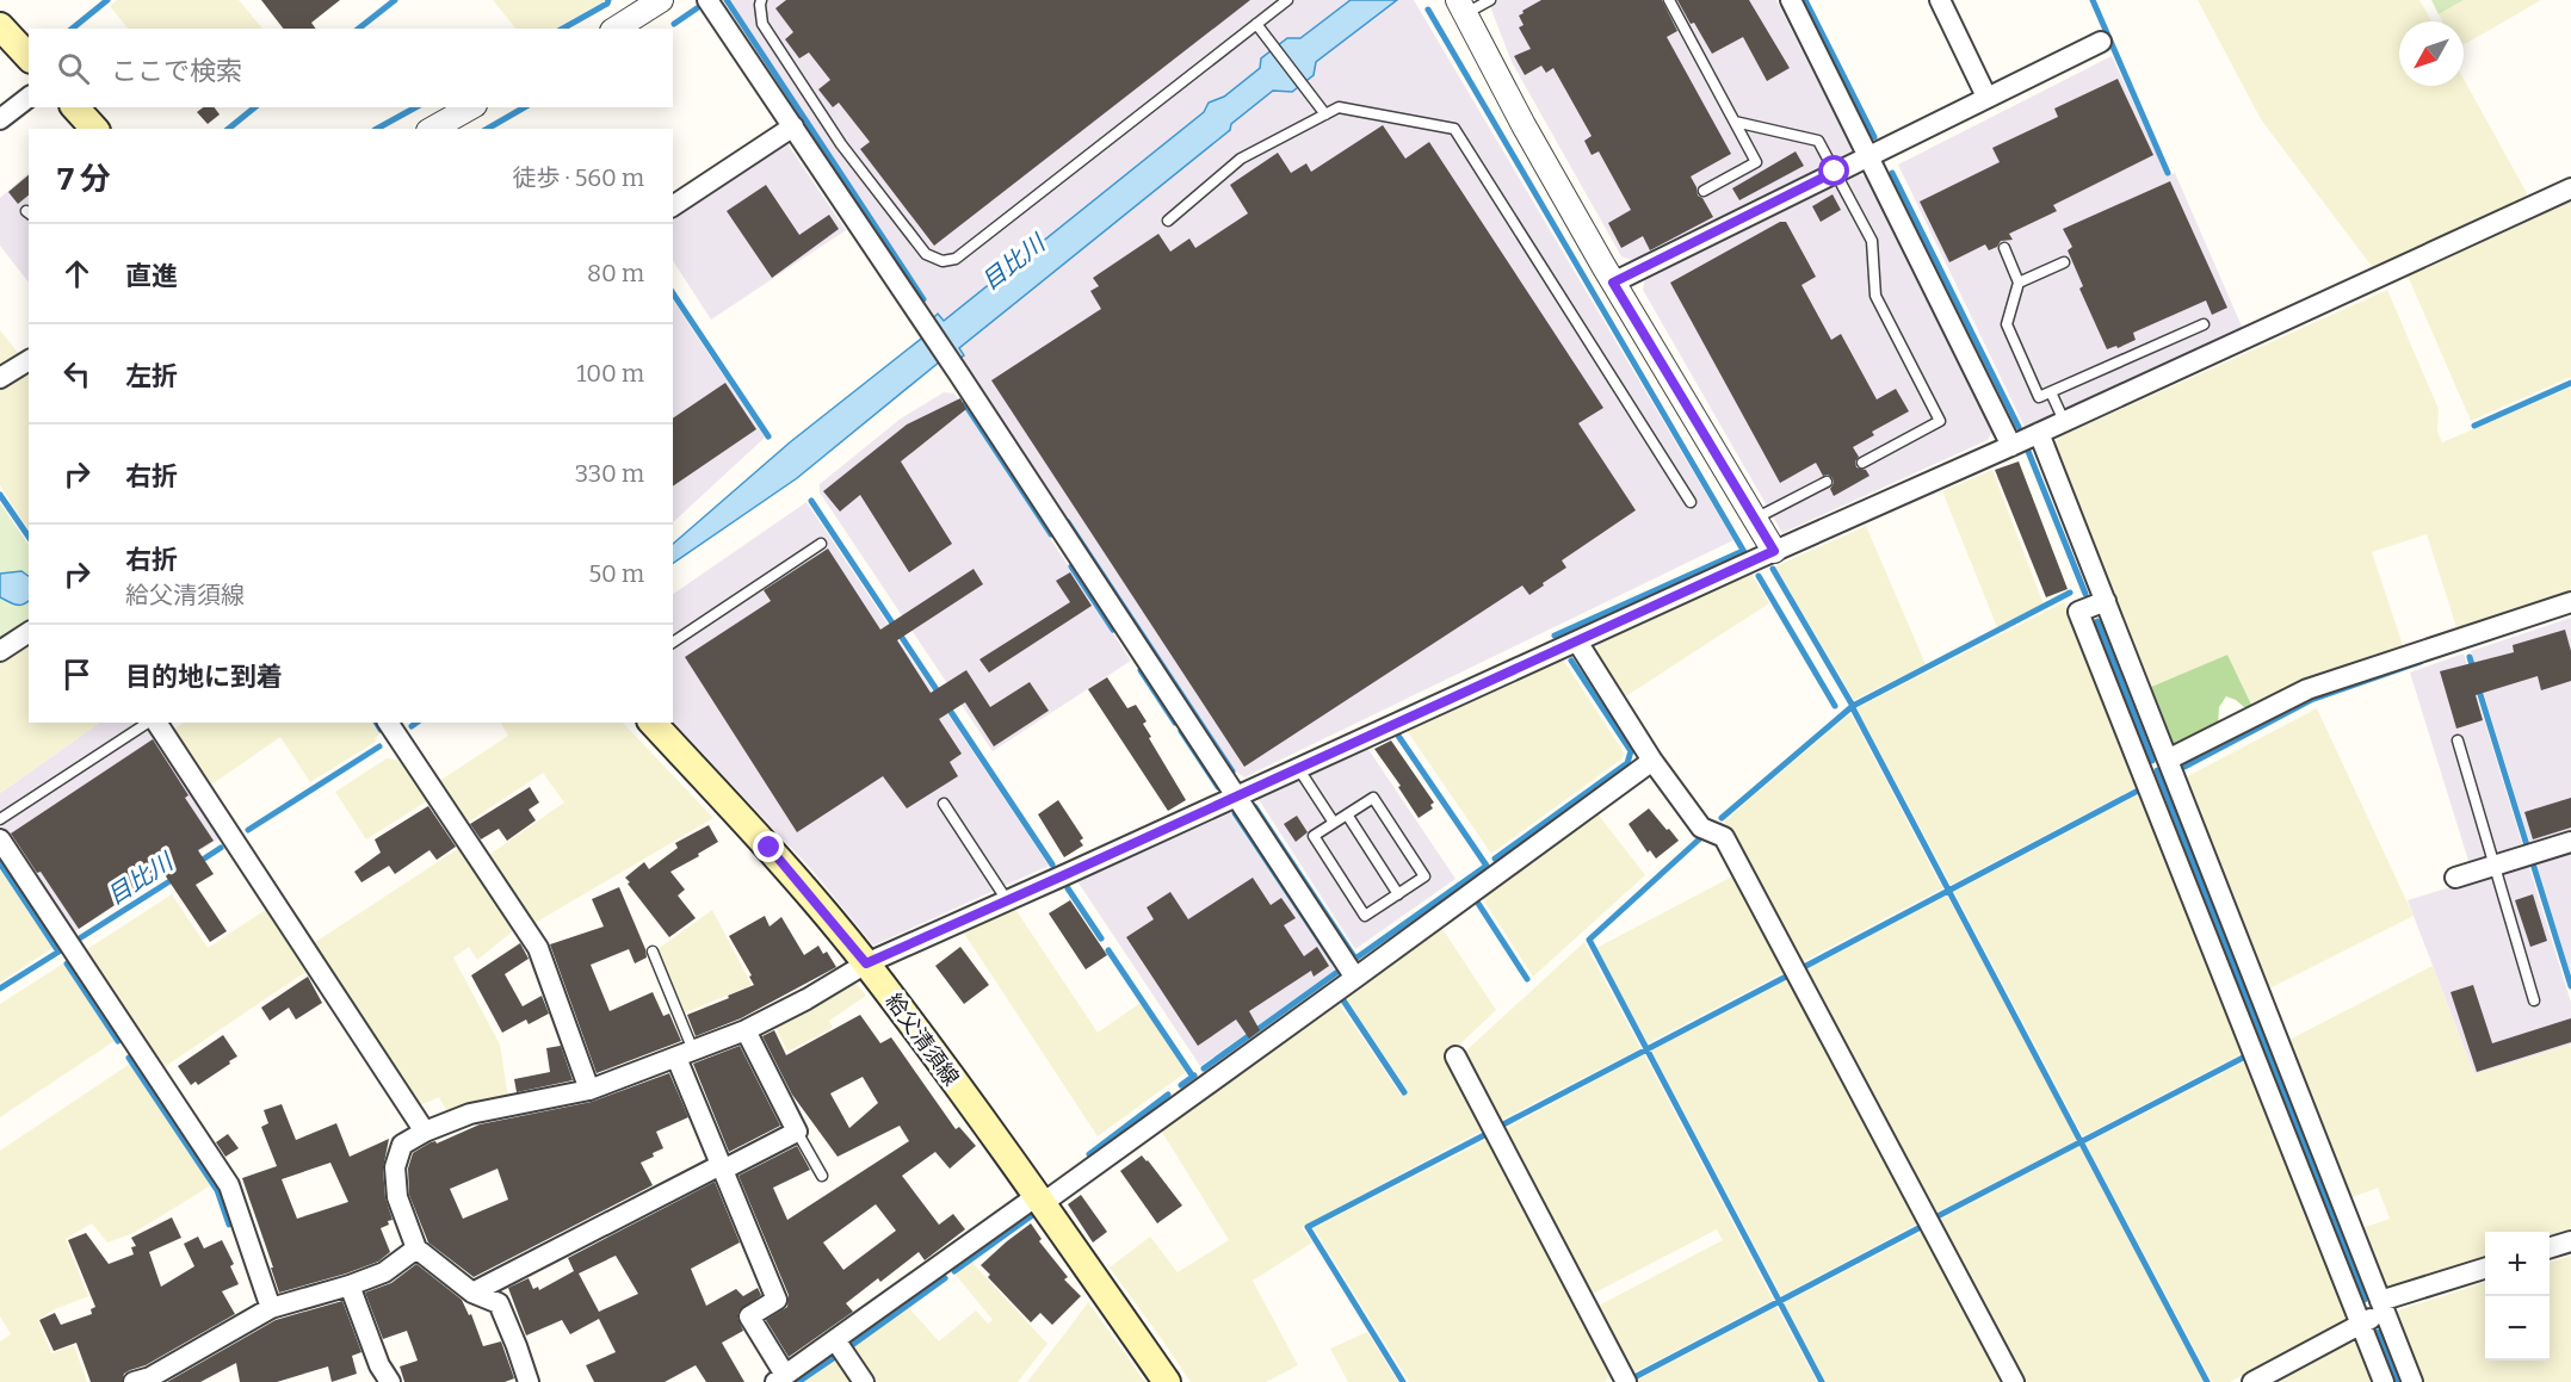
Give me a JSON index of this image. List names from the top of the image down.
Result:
{
  "streets": {
    "main road": ["給父清須線"]
  },
  "water": ["目比川"],
  "north": "bottom left",
  "page": {
    "search": "ここで検索",
    "heading": ["7 分", "徒歩 · 560 m"],
    "list": [
      ["直進", "80 m"],
      ["左折", "100 m"],
      ["右折", "330 m"],
      ["右折", "給父清須線", "50 m"],
      "目的地に到着"
    ],
    "map_buttons": ["+", "−"]
  }
}
